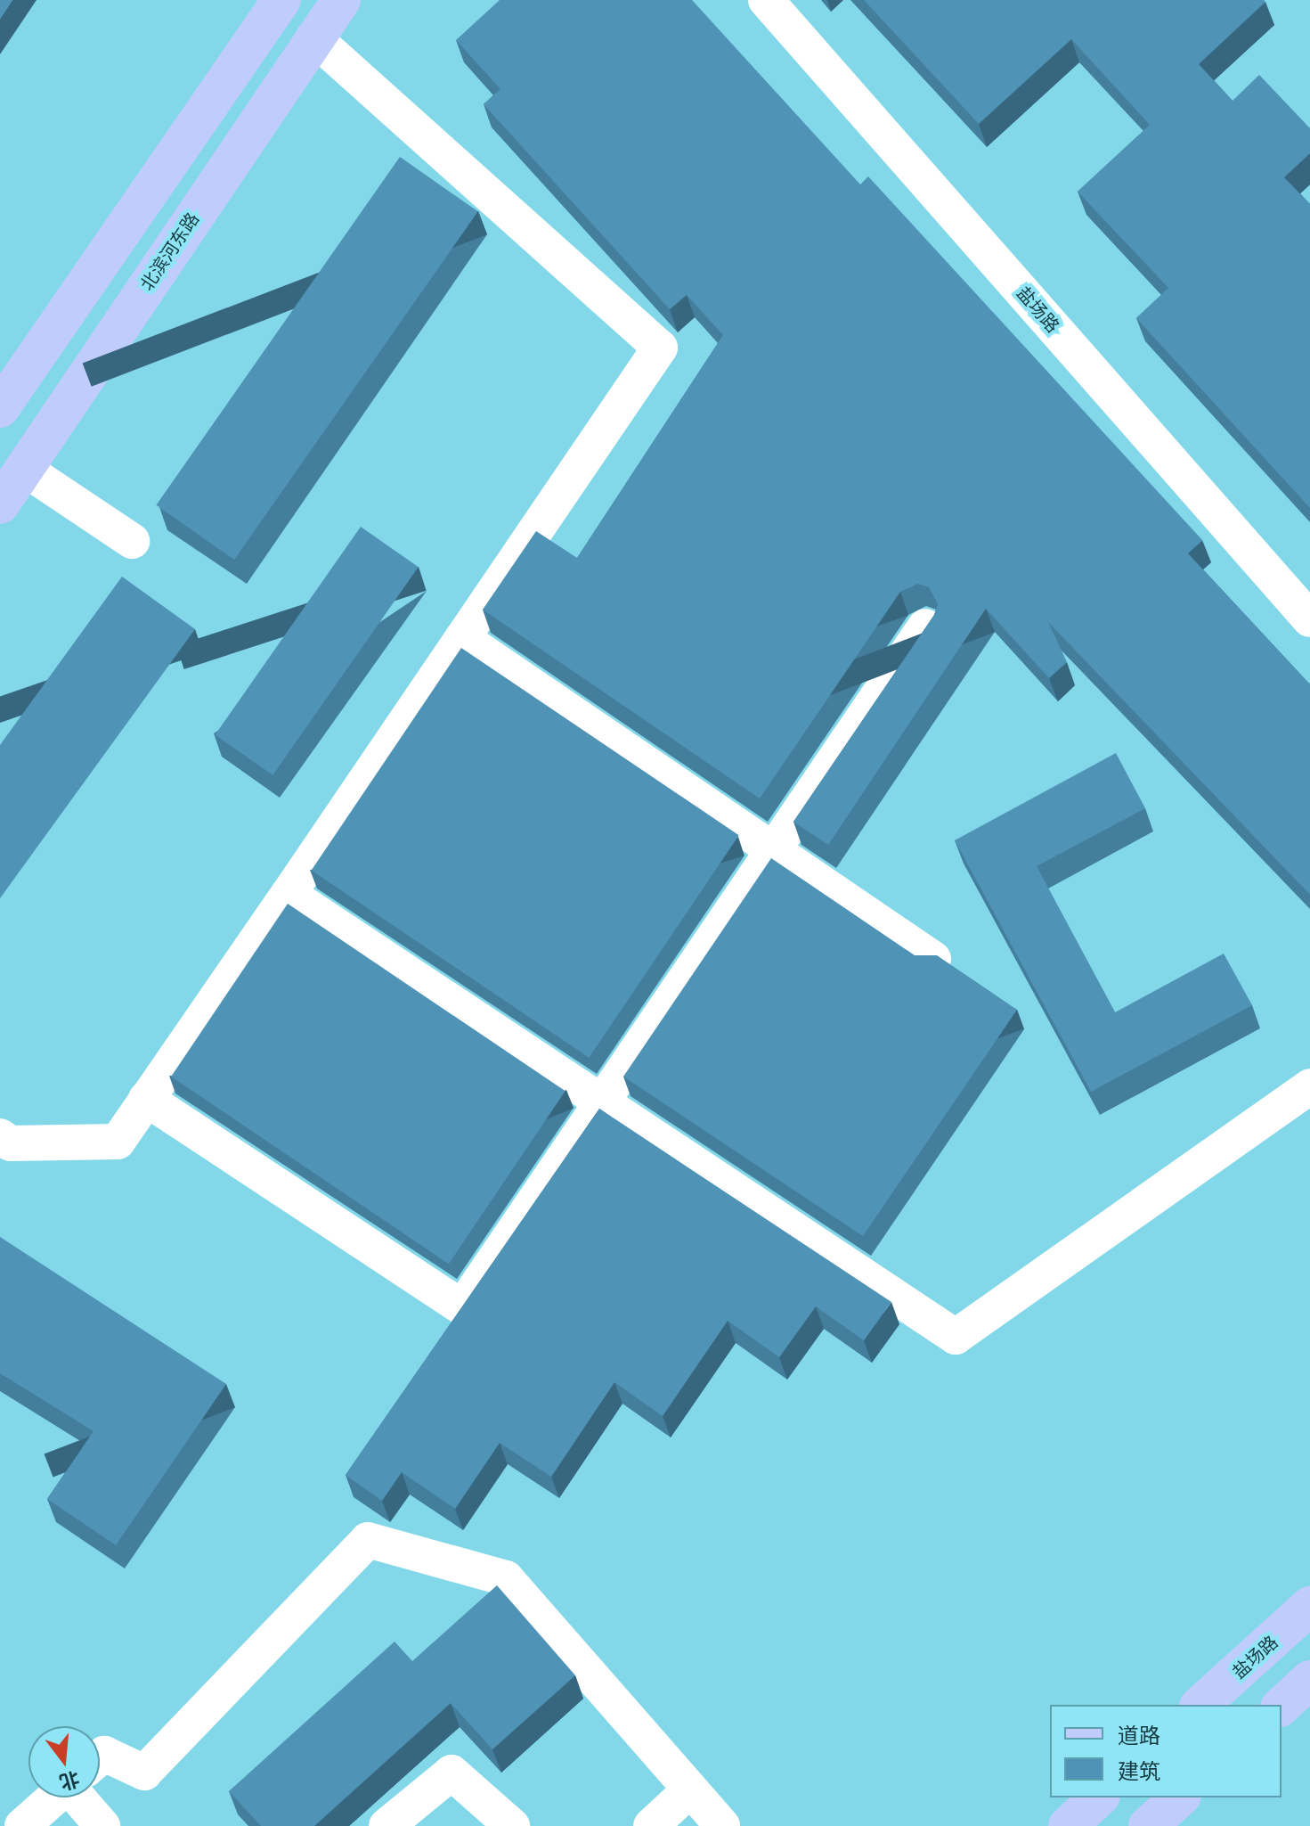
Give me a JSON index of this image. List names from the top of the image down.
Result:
{
  "streets": {
    "main road": ["北滨河东路", "盐场路"]
  },
  "legend": ["道路", "建筑"],
  "north": "bottom"
}
